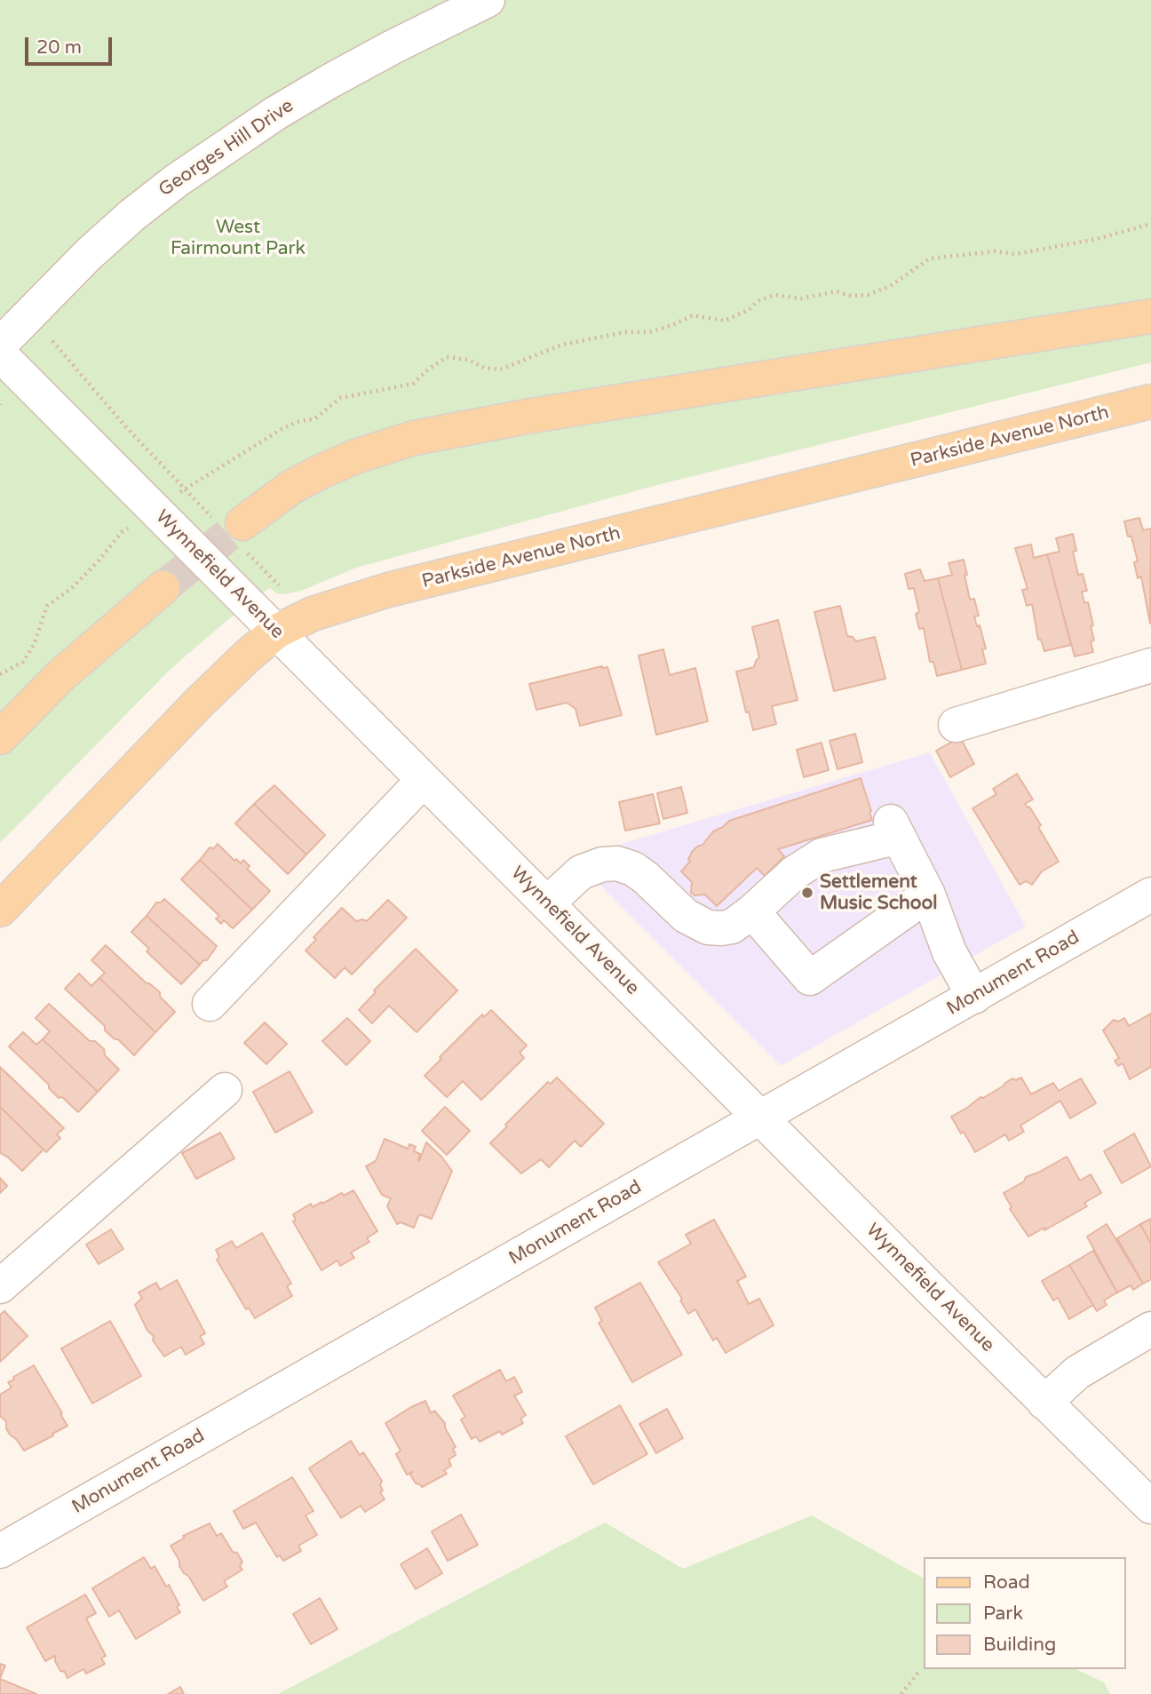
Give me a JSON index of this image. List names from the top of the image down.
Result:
{
  "streets": {
    "main road": ["Parkside Avenue North"],
    "street": ["Georges Hill Drive", "Wynnefield Avenue", "Monument Road"]
  },
  "crossings": [
    ["Parkside Avenue North", "Wynnefield Avenue"],
    ["Wynnefield Avenue", "Monument Road"]
  ],
  "parks": ["West Fairmount Park"],
  "places": ["Settlement Music School"],
  "legend": ["Road", "Park", "Building"],
  "scale_bar": "20 m"
}
